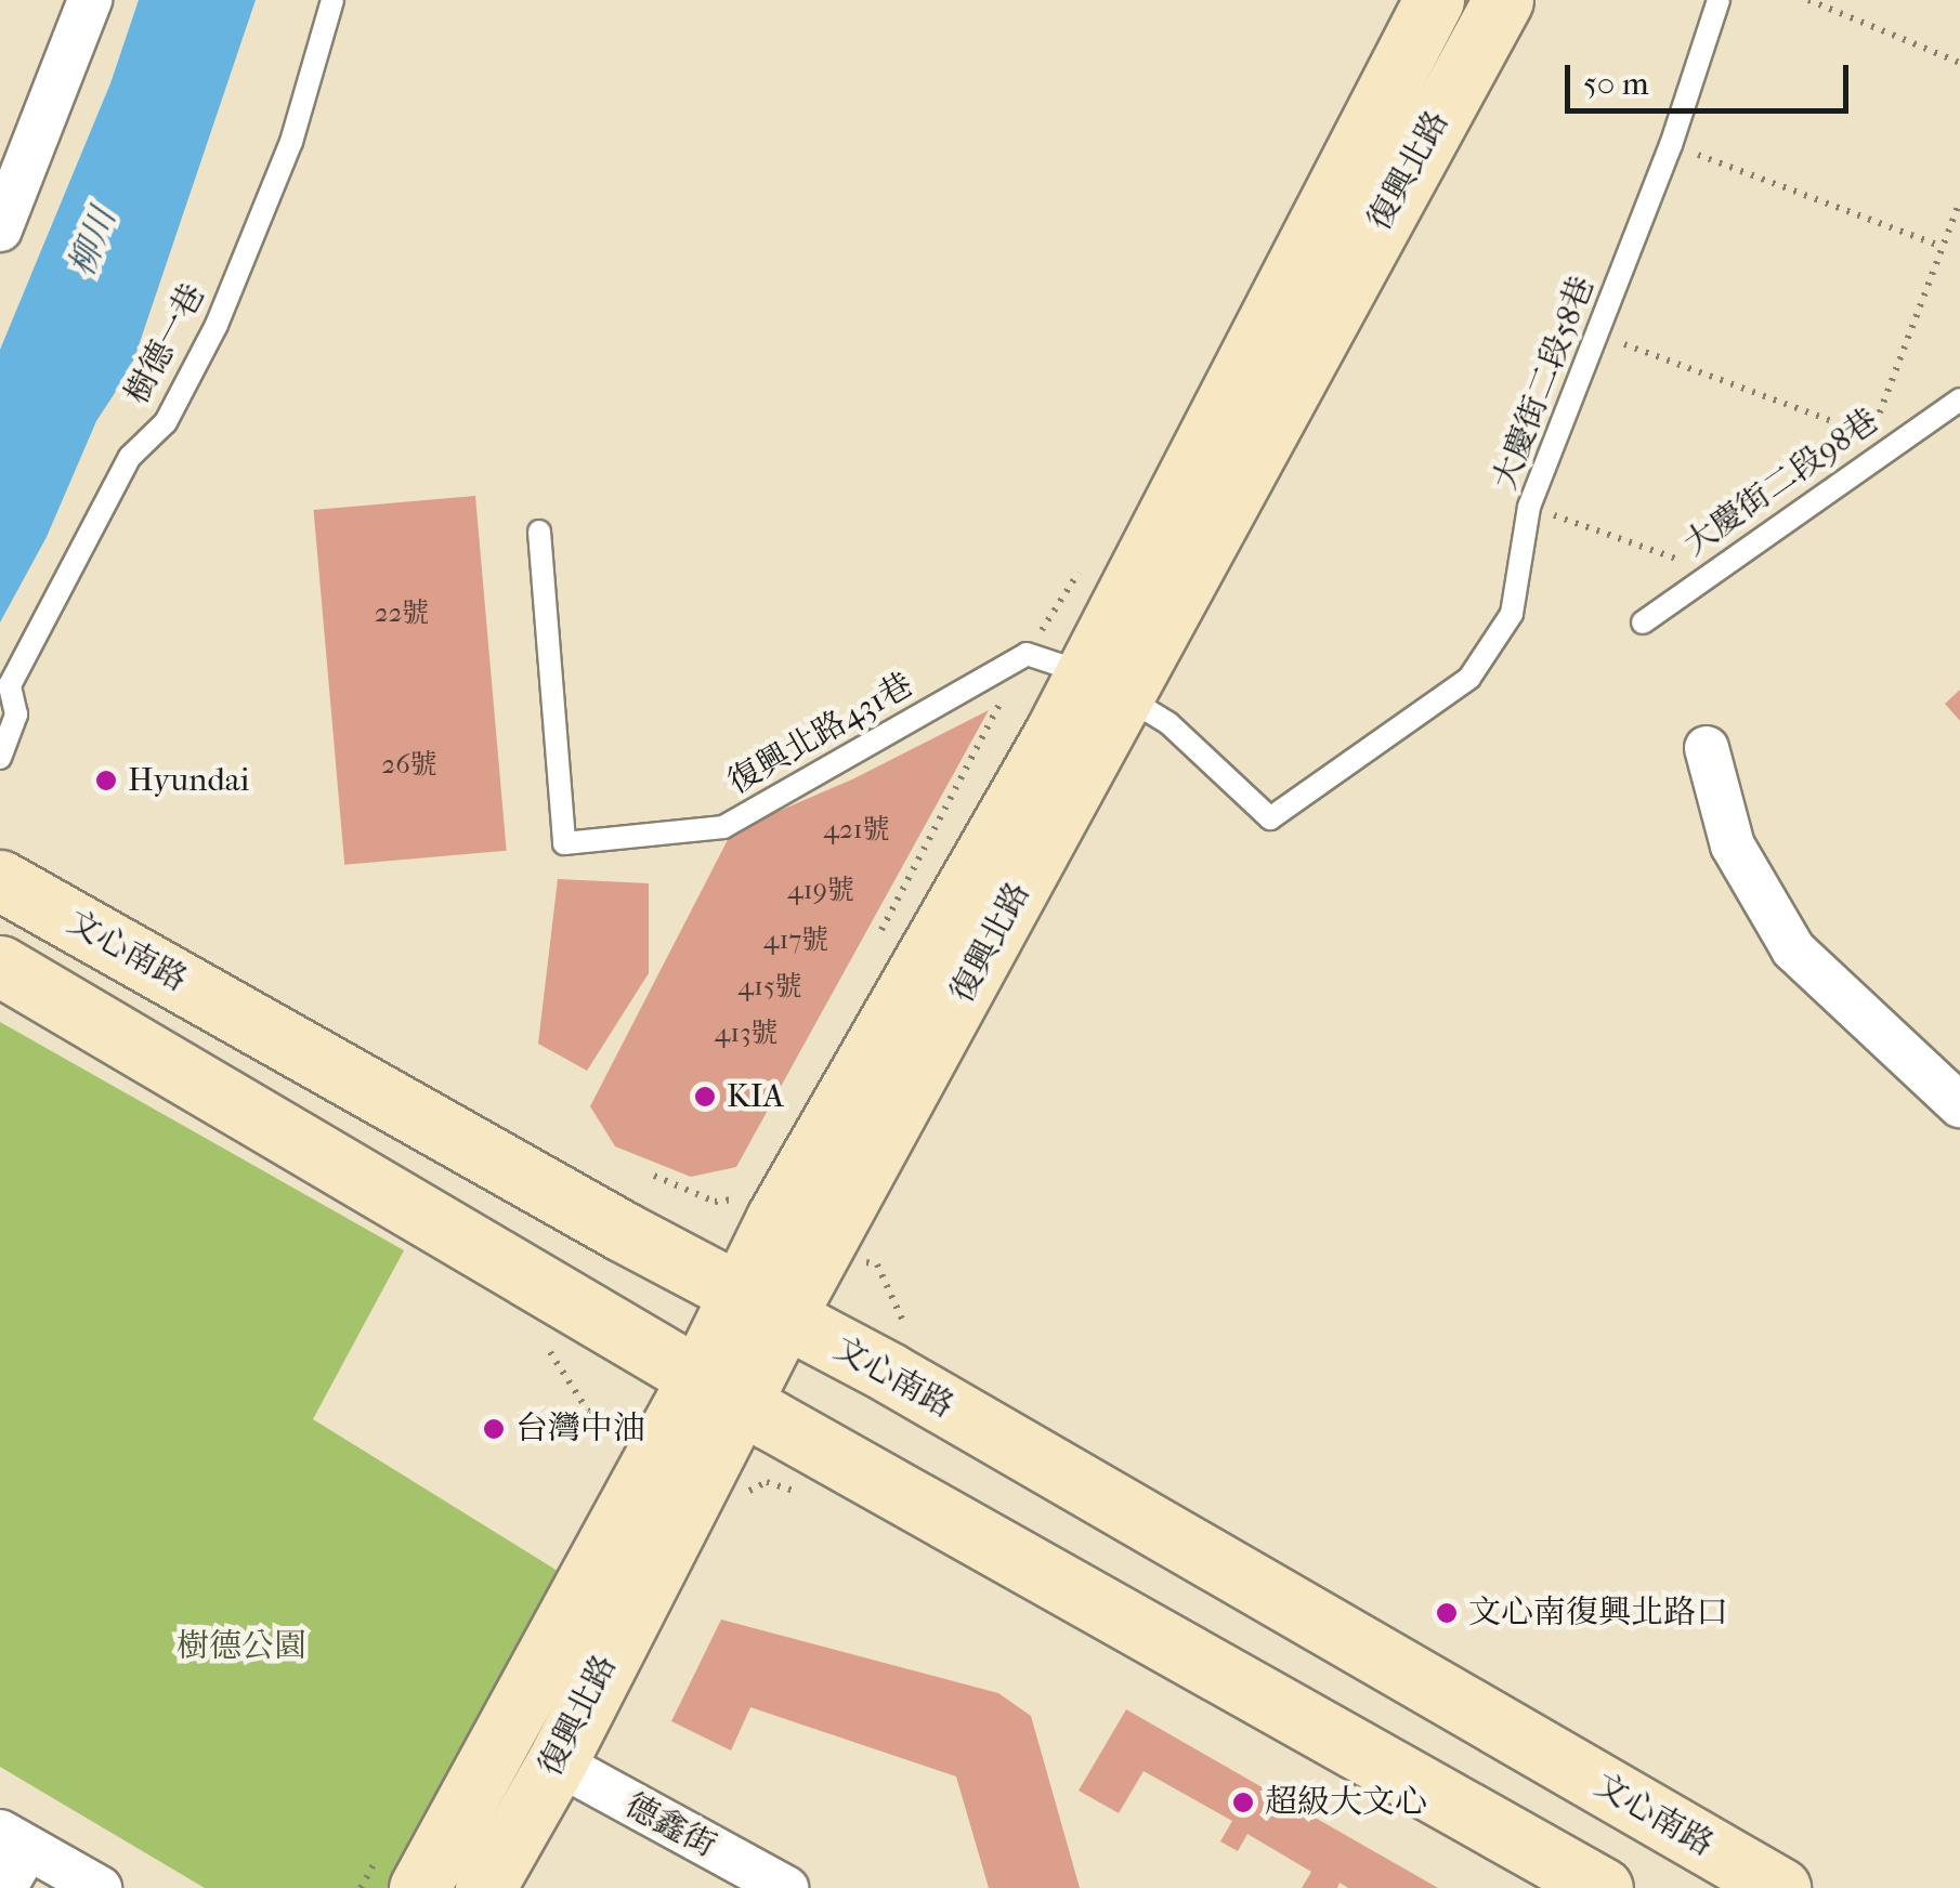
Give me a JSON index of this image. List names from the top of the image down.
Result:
{
  "streets": {
    "main road": ["復興北路", "文心南路"],
    "street": ["德鑫街"],
    "lane": [
      "樹德一巷",
      "大慶街二段58巷",
      "大慶街二段98巷",
      "復興北路431巷"
    ]
  },
  "crossings": [
    ["復興北路", "大慶街二段58巷"],
    ["復興北路", "復興北路431巷"],
    ["復興北路", "文心南路"],
    ["復興北路", "德鑫街"],
    ["大慶街二段58巷", "復興北路431巷"]
  ],
  "water": ["柳川"],
  "parks": ["樹德公園"],
  "places": [
    "Hyundai",
    "KIA",
    "台灣中油",
    "文心南復興北路口",
    "超級大文心"
  ],
  "house_numbers": [
    "22號",
    "26號",
    "421號",
    "419號",
    "417號",
    "415號",
    "413號"
  ],
  "scale_bar": "50 m"
}
